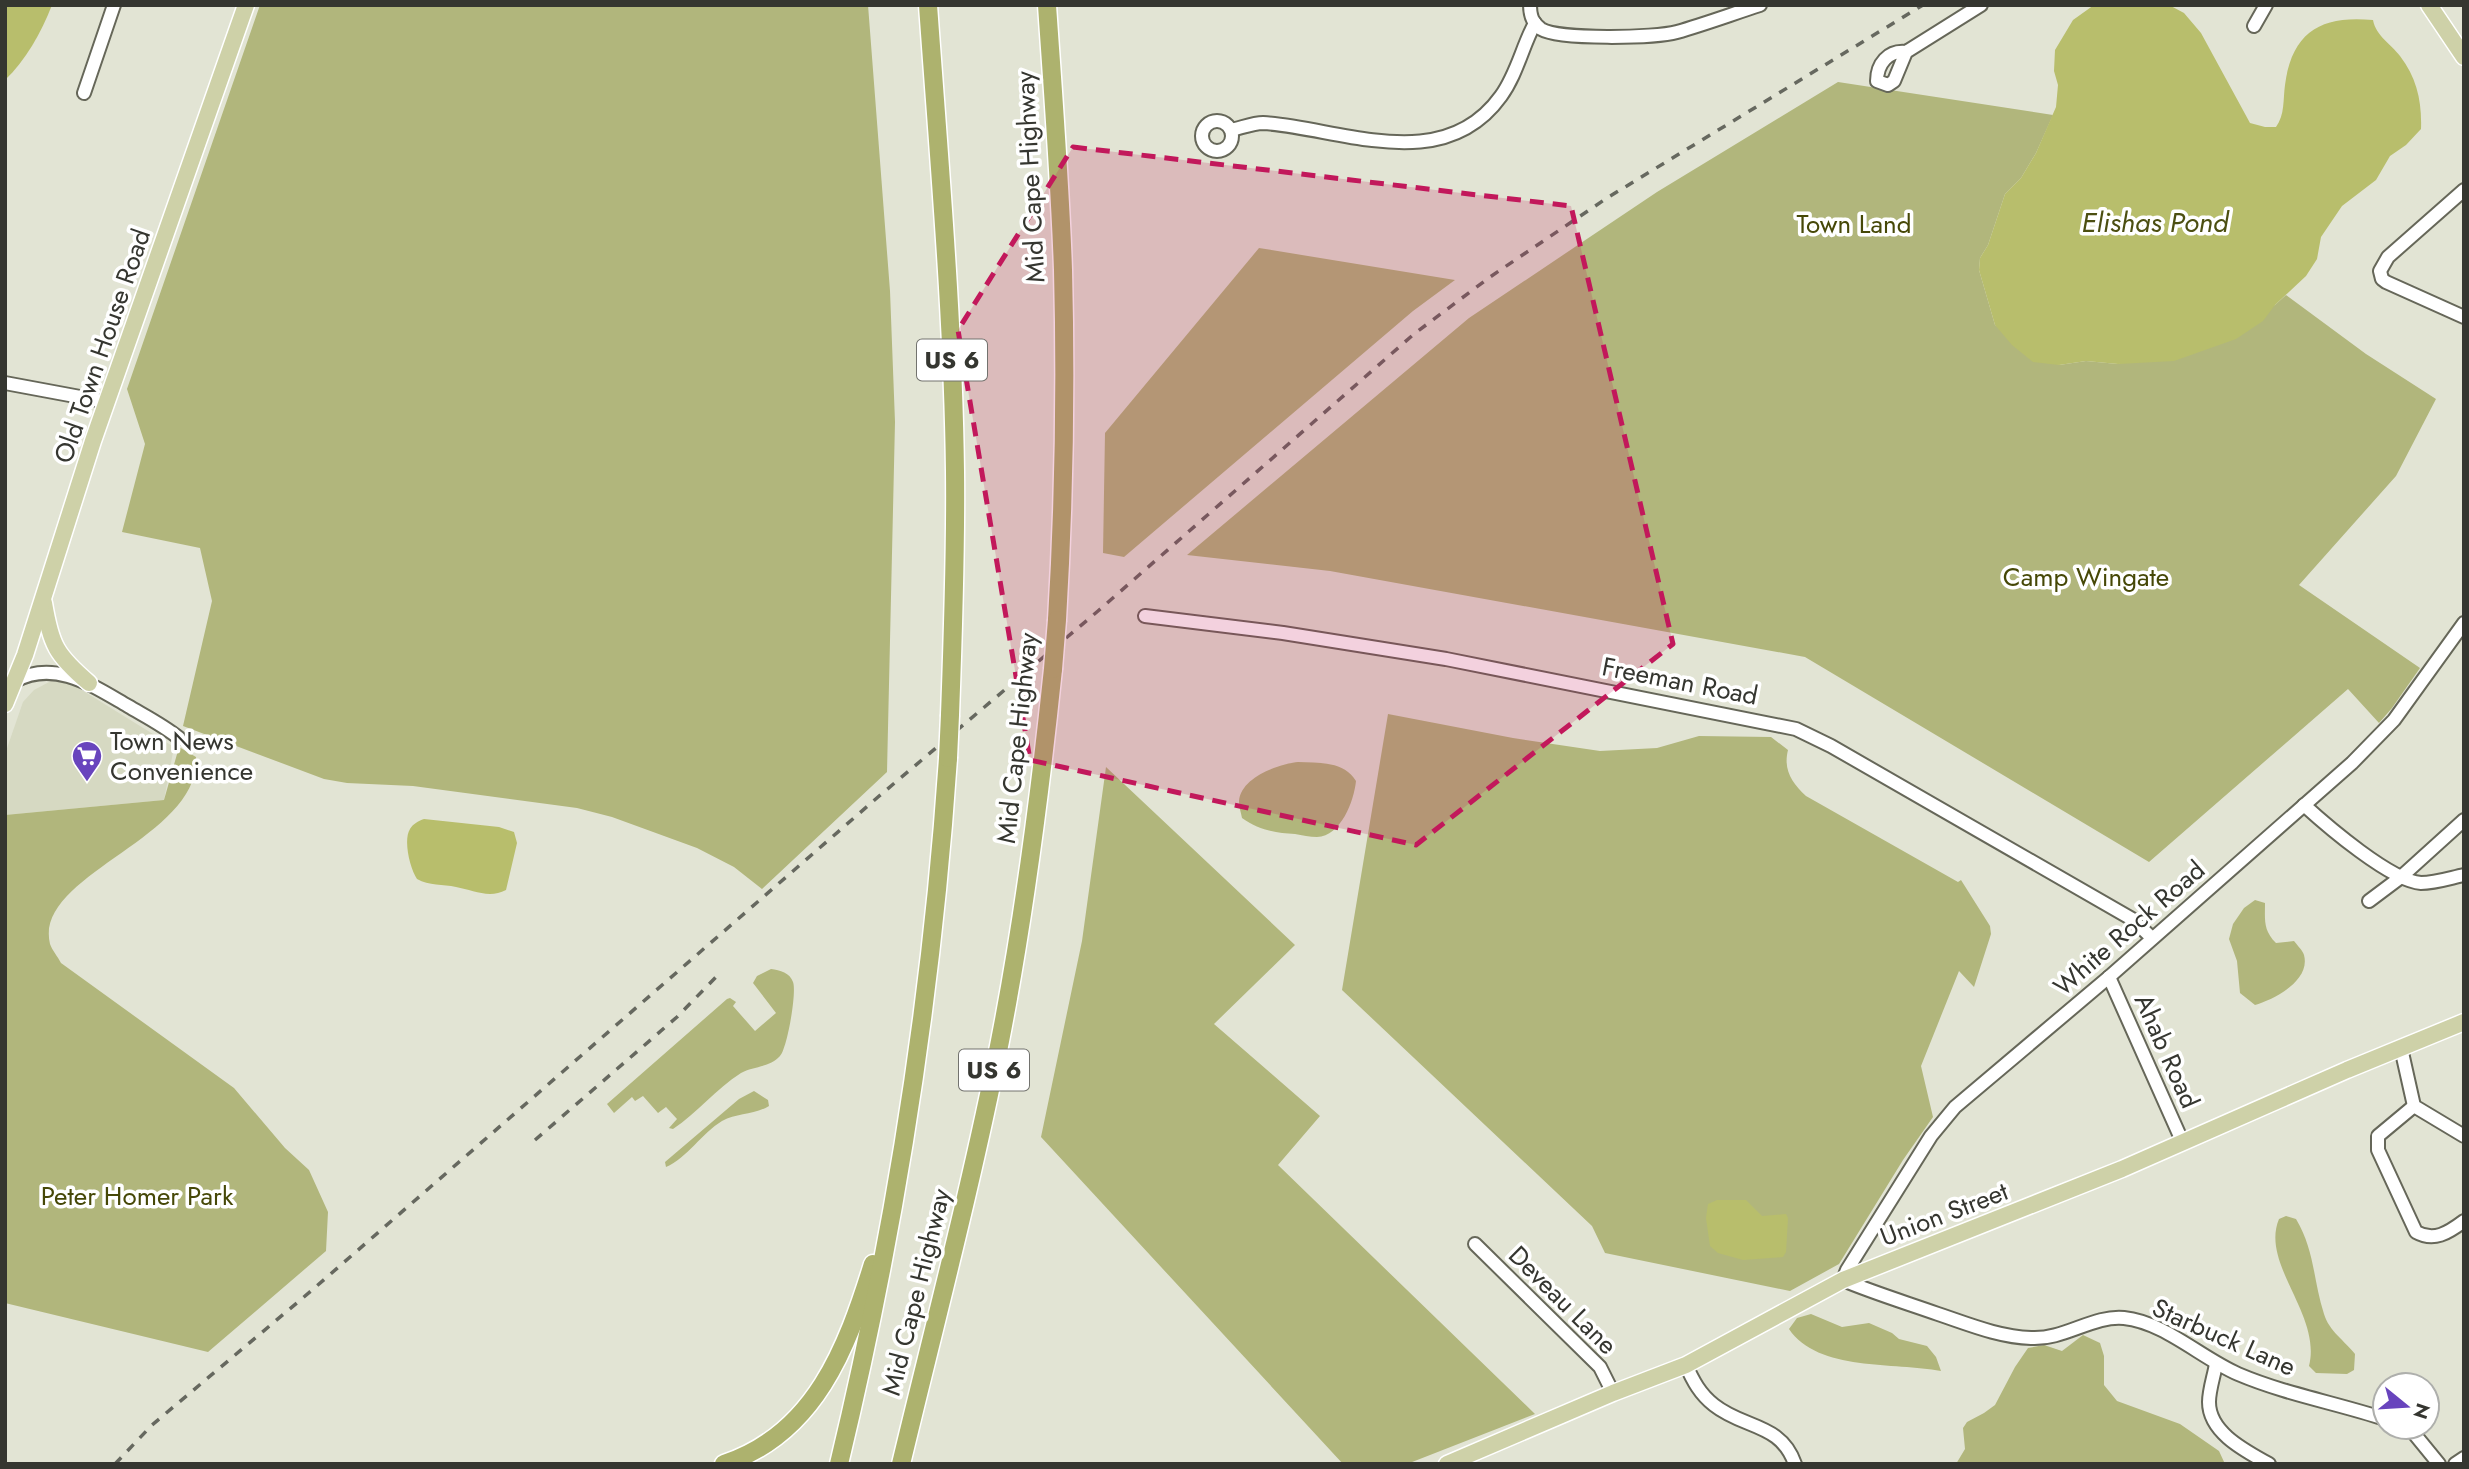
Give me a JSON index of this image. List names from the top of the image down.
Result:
{
  "streets": {
    "highway": ["Mid Cape Highway", "US 6"],
    "main road": ["Old Town House Road", "Union Street"],
    "street": [
      "Freeman Road",
      "White Rock Road",
      "Ahab Road",
      "Deveau Lane",
      "Starbuck Lane"
    ]
  },
  "crossings": [
    ["Freeman Road", "White Rock Road"],
    ["White Rock Road", "Ahab Road"],
    ["White Rock Road", "Union Street"],
    ["White Rock Road", "Starbuck Lane"],
    ["Ahab Road", "Union Street"],
    ["Union Street", "Deveau Lane"],
    ["Union Street", "Starbuck Lane"]
  ],
  "water": ["Elishas Pond"],
  "parks": ["Town Land", "Camp Wingate", "Peter Homer Park"],
  "places": {
    "supermarket": ["Town News Convenience"]
  },
  "north": "right"
}
